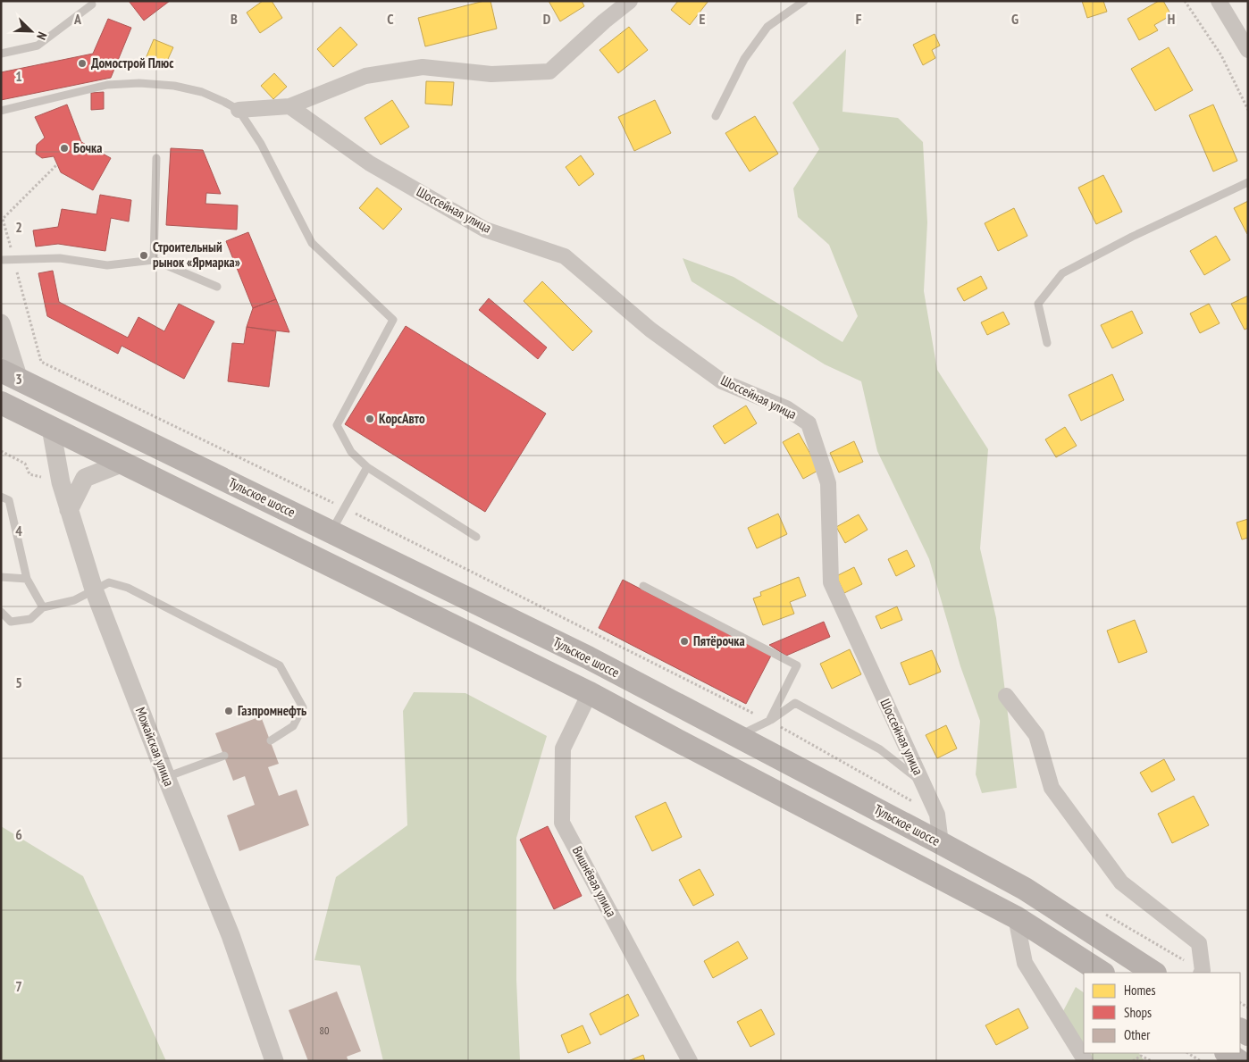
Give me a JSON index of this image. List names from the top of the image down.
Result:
{
  "streets": {
    "main road": ["Тульское шоссе"],
    "street": ["Шоссейная улица", "Можайская улица", "Вишнёвая улица"]
  },
  "crossings": [
    ["Шоссейная улица", "Тульское шоссе"]
  ],
  "places": [
    "Домострой Плюс",
    "Бочка",
    "Строительный рынок «Ярмарка»",
    "КорсАвто",
    "Пятёрочка",
    "Газпромнефть"
  ],
  "house_numbers": ["80"],
  "legend": ["Homes", "Shops", "Other"],
  "north": "bottom right",
  "grid": {
    "columns": [
      "A",
      "B",
      "C",
      "D",
      "E",
      "F",
      "G",
      "H"
    ],
    "rows": [
      "1",
      "2",
      "3",
      "4",
      "5",
      "6",
      "7"
    ]
  }
}
